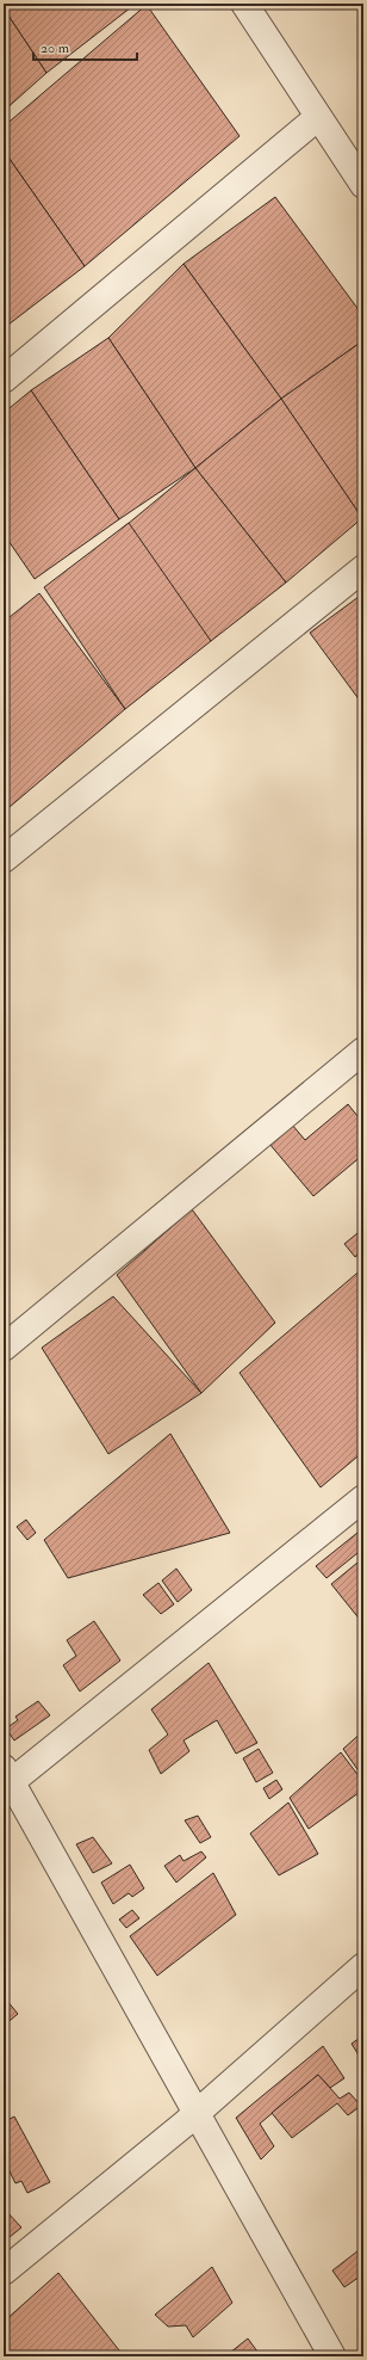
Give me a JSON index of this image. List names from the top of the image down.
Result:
{
  "scale_bar": "20 m"
}
